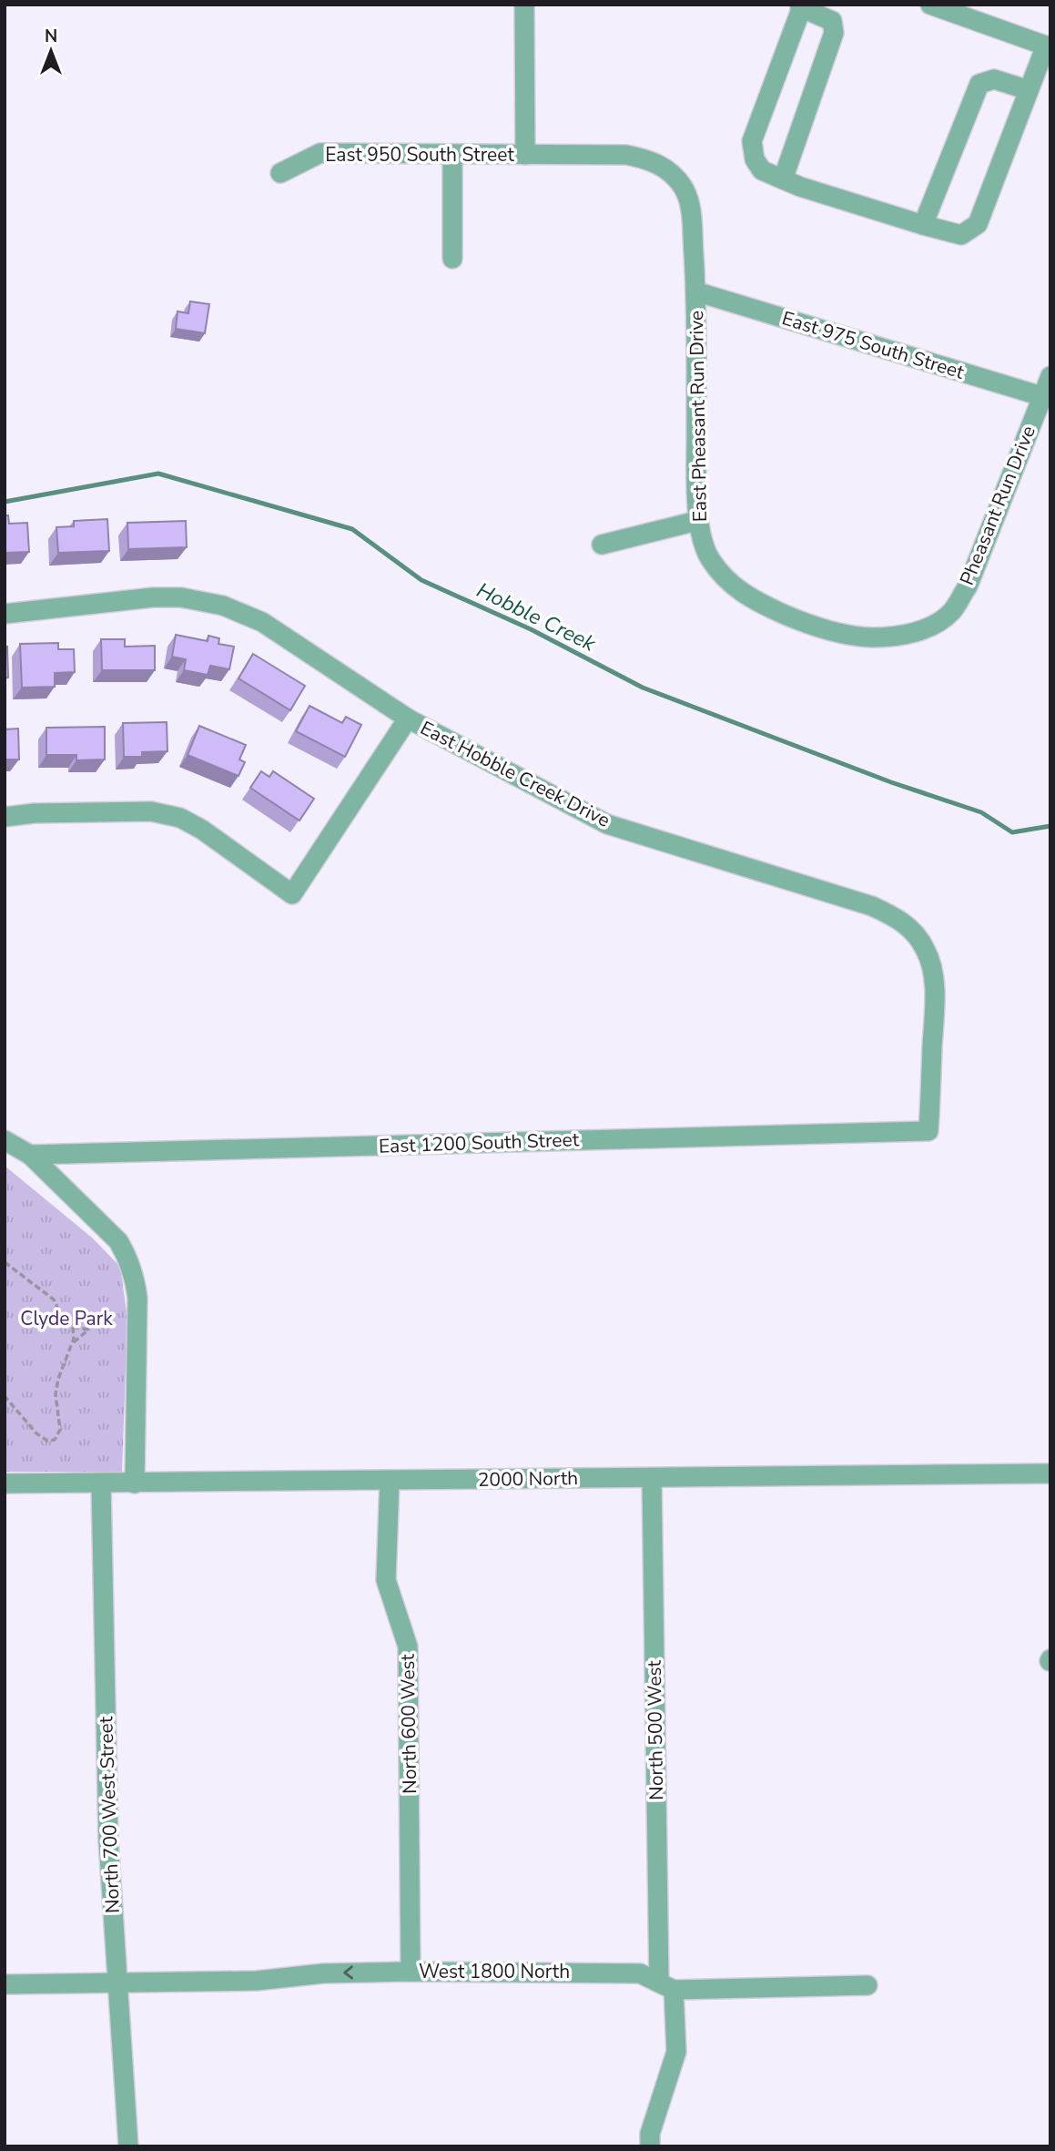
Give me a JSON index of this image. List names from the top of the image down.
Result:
{
  "streets": {
    "street": [
      "East 950 South Street",
      "East 975 South Street",
      "East Pheasant Run Drive",
      "Pheasant Run Drive",
      "East Hobble Creek Drive",
      "East 1200 South Street",
      "2000 North",
      "North 600 West",
      "North 500 West",
      "North 700 West Street",
      "West 1800 North"
    ]
  },
  "crossings": [
    ["East 950 South Street", "East 975 South Street"],
    ["East 950 South Street", "East Pheasant Run Drive"],
    ["East 975 South Street", "East Pheasant Run Drive"],
    ["East 975 South Street", "Pheasant Run Drive"],
    ["East Pheasant Run Drive", "Pheasant Run Drive"],
    ["East Hobble Creek Drive", "East 1200 South Street"],
    ["2000 North", "North 600 West"],
    ["2000 North", "North 500 West"],
    ["2000 North", "North 700 West Street"],
    ["North 600 West", "West 1800 North"],
    ["North 500 West", "West 1800 North"],
    ["North 700 West Street", "West 1800 North"]
  ],
  "water": ["Hobble Creek"],
  "parks": ["Clyde Park"],
  "north": "top"
}
